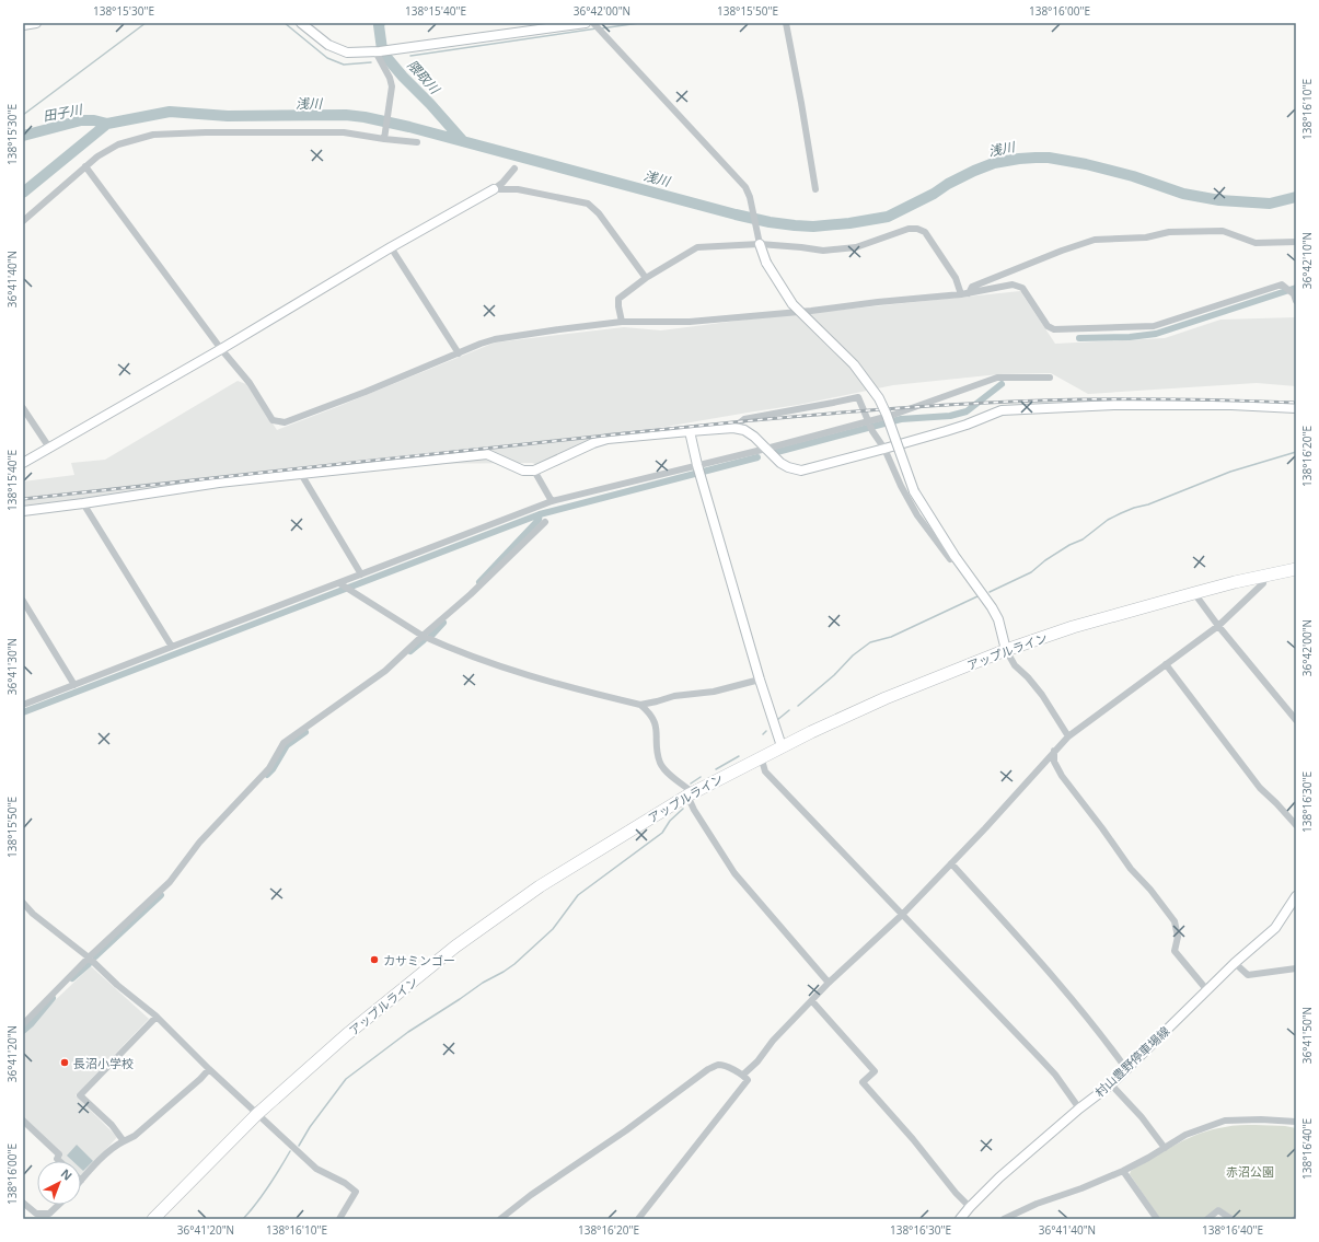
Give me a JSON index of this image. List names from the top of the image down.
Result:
{
  "streets": {
    "highway": ["アップルライン"],
    "street": ["村山豊野停車場線"]
  },
  "water": ["隈取川", "浅川", "田子川"],
  "parks": ["赤沼公園"],
  "places": ["カサミンゴー", "長沼小学校"],
  "north": "top right",
  "coordinates": [
    "138°15'30\"E",
    "138°15'40\"E",
    "36°42'00\"N",
    "138°15'50\"E",
    "138°16'00\"E",
    "138°16'10\"E",
    "36°42'10\"N",
    "36°41'40\"N",
    "138°16'20\"E",
    "36°41'30\"N",
    "138°16'30\"E",
    "36°41'50\"N",
    "36°41'20\"N",
    "138°16'40\"E"
  ]
}
